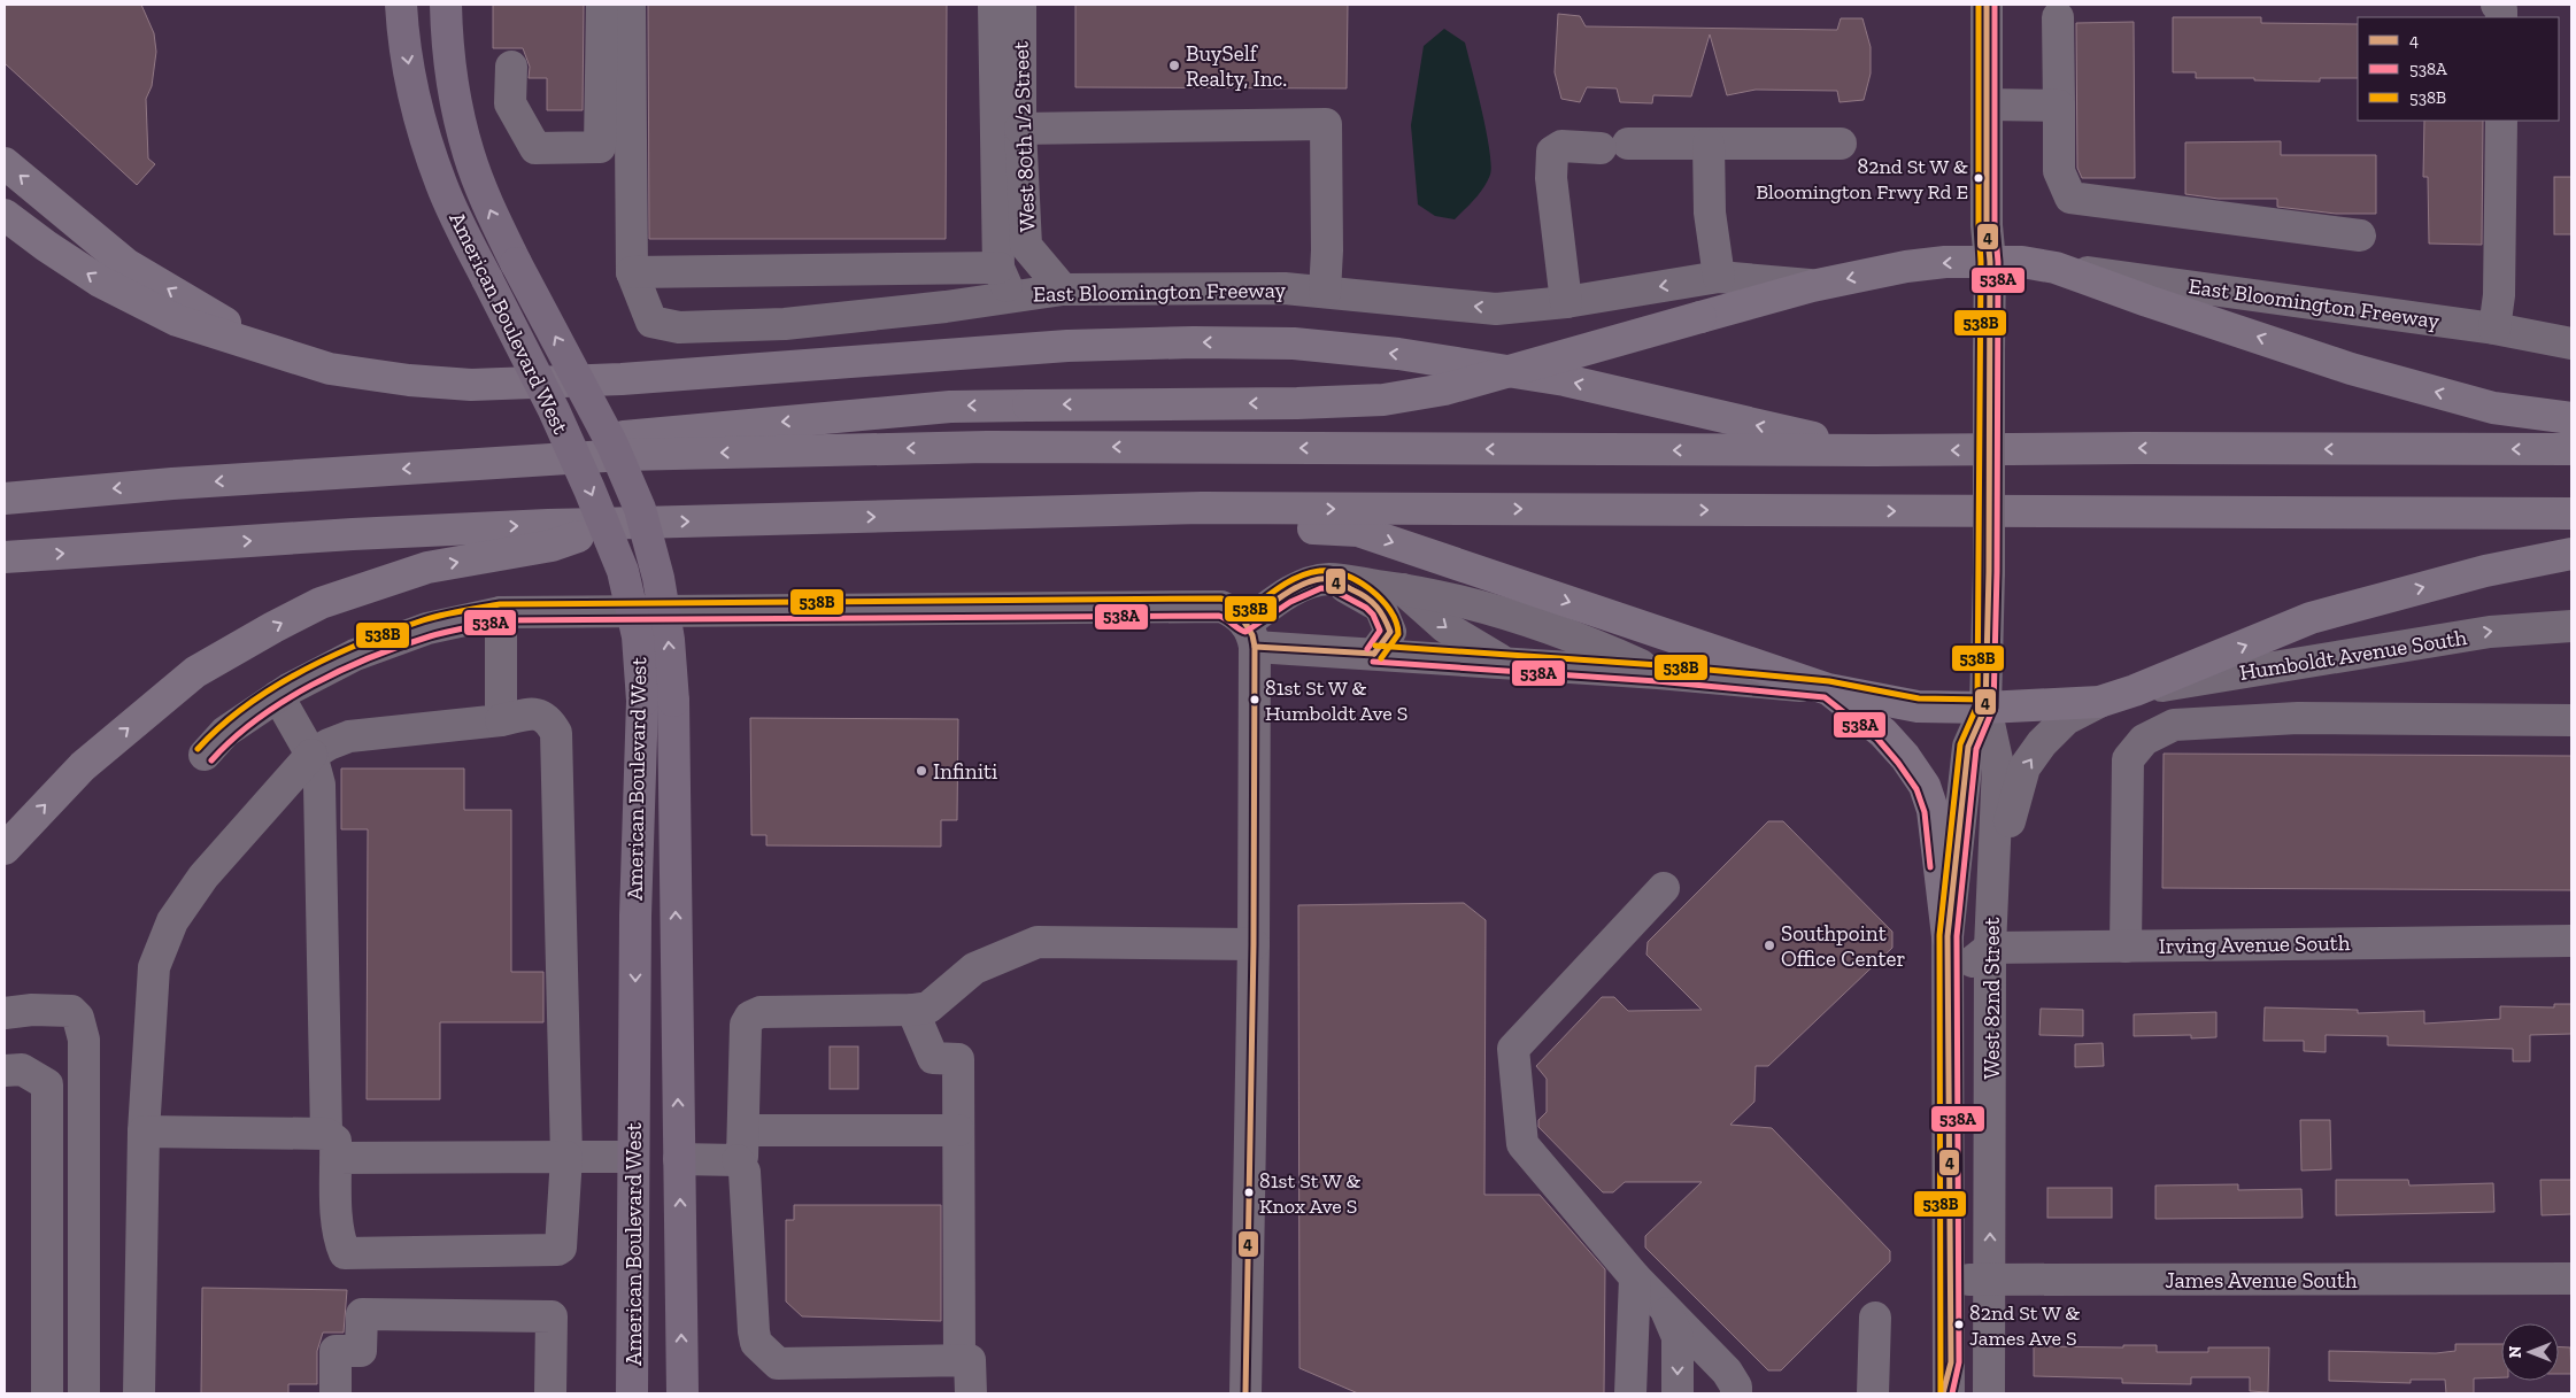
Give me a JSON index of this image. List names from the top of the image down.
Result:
{
  "streets": {
    "main road": ["American Boulevard West"],
    "street": [
      "West 80th 1/2 Street",
      "East Bloomington Freeway",
      "Humboldt Avenue South",
      "Irving Avenue South",
      "West 82nd Street",
      "James Avenue South"
    ]
  },
  "crossings": [
    ["West 80th 1/2 Street", "East Bloomington Freeway"],
    ["Irving Avenue South", "West 82nd Street"],
    ["West 82nd Street", "James Avenue South"]
  ],
  "one_way": ["Humboldt Avenue South"],
  "places": [
    "BuySelf Realty, Inc.",
    "82nd St W & Bloomington Frwy Rd E",
    "81st St W & Humboldt Ave S",
    "Infiniti",
    "Southpoint Office Center",
    "81st St W & Knox Ave S",
    "82nd St W & James Ave S"
  ],
  "lines": ["transit line 4", "transit line 538A", "transit line 538B"],
  "legend": ["4", "538A", "538B"],
  "north": "left"
}
